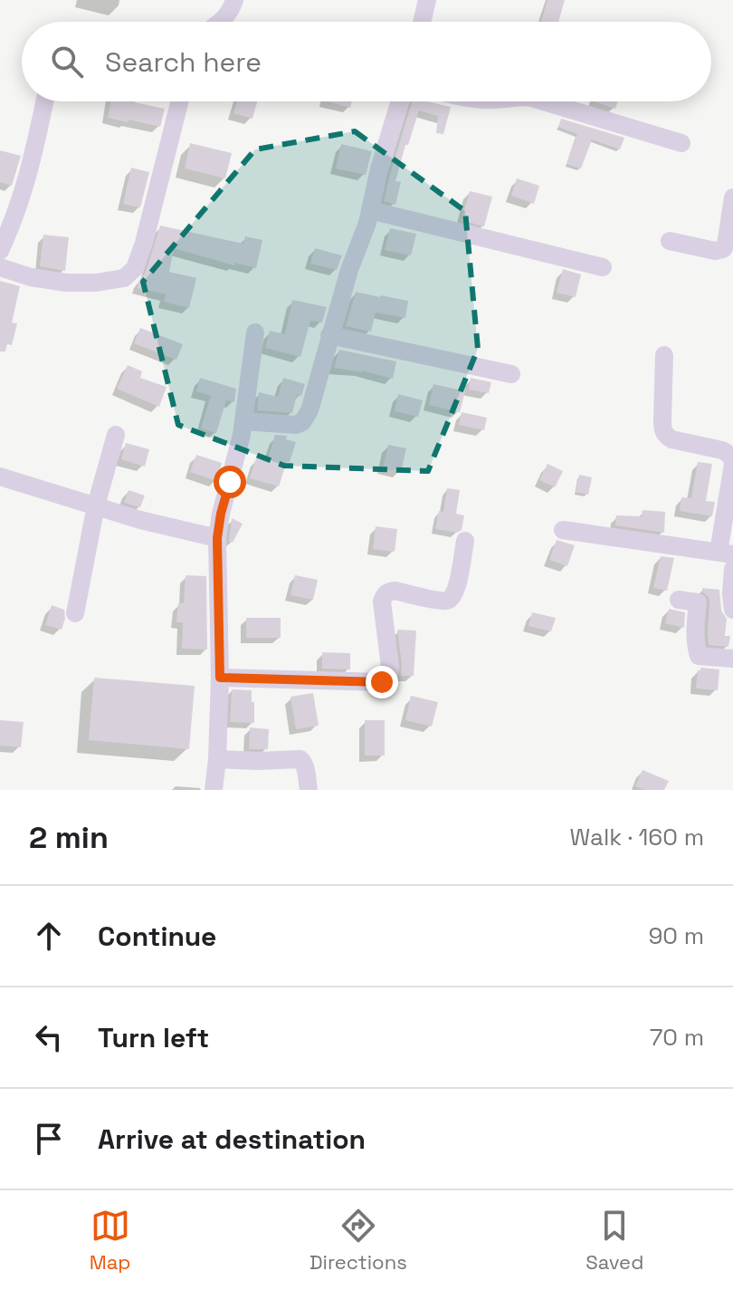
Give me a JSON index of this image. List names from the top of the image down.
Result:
{
  "page": {
    "search": "Search here",
    "heading": ["2 min", "Walk · 160 m"],
    "list": [
      ["Continue", "90 m"],
      ["Turn left", "70 m"],
      "Arrive at destination"
    ],
    "nav": ["Map", "Directions", "Saved"]
  }
}
